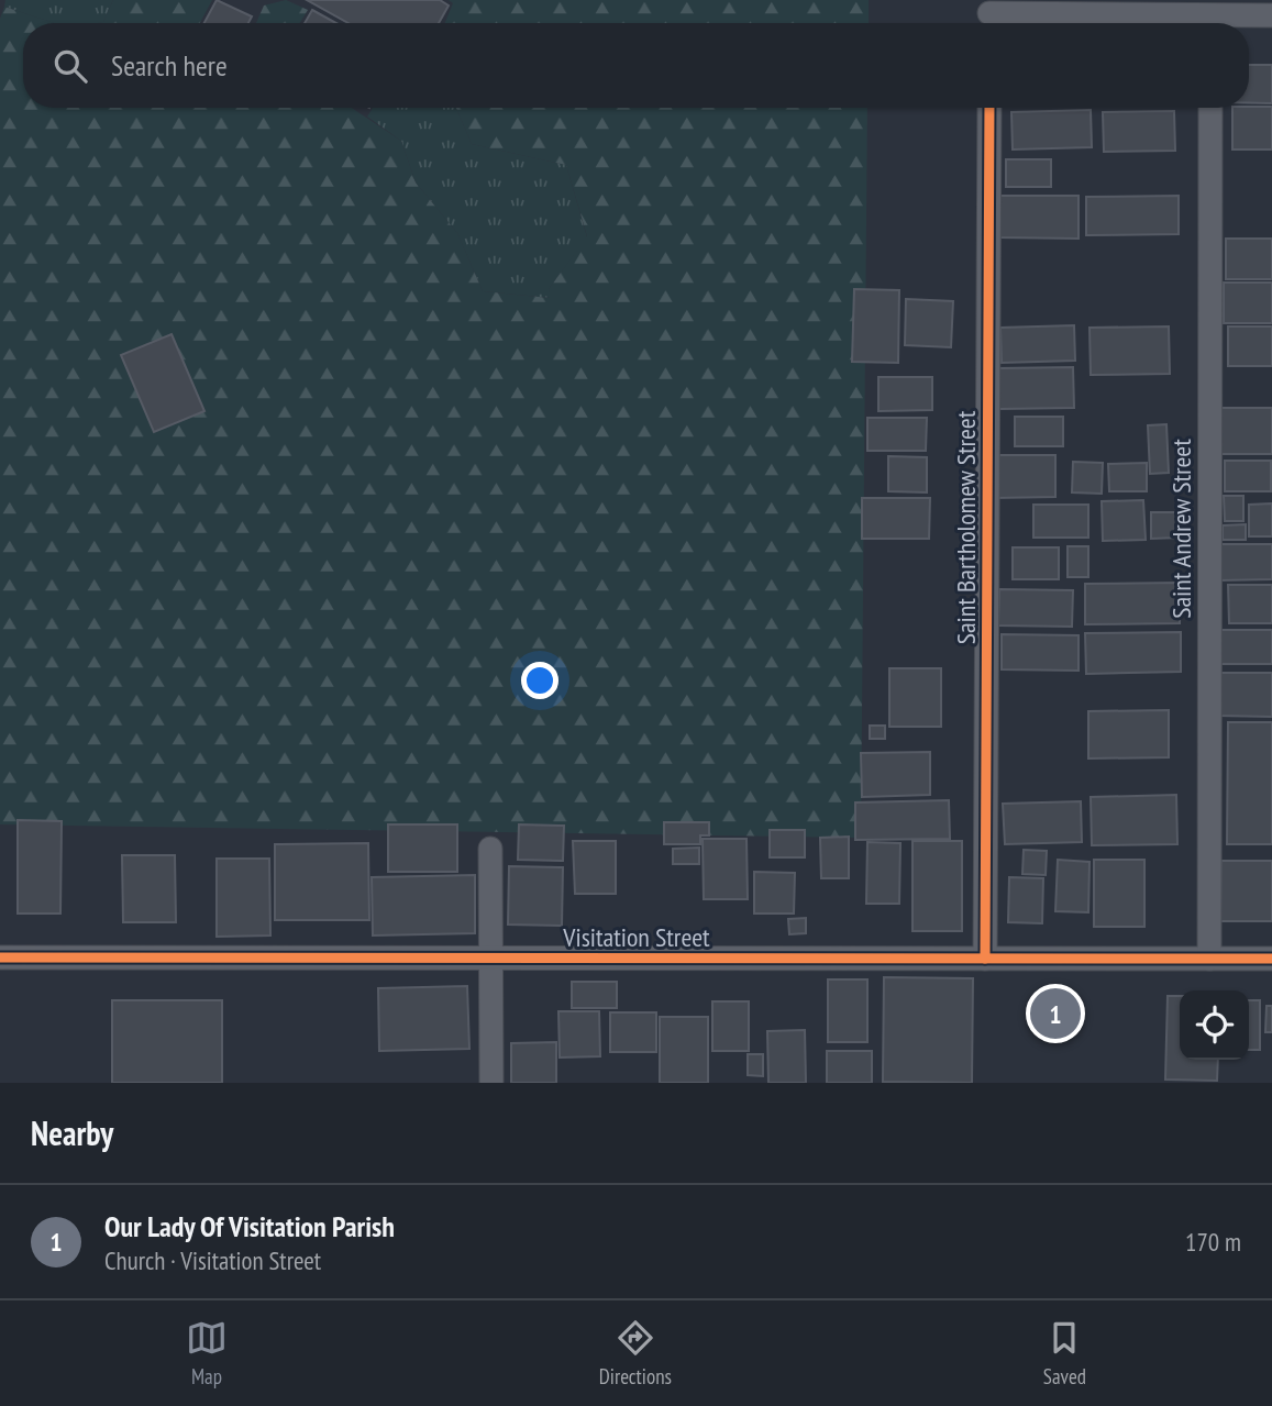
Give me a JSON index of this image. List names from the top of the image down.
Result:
{
  "streets": {
    "street": ["Saint Bartholomew Street", "Saint Andrew Street", "Visitation Street"]
  },
  "crossings": [
    ["Saint Bartholomew Street", "Visitation Street"],
    ["Saint Andrew Street", "Visitation Street"]
  ],
  "page": {
    "search": "Search here",
    "pins": "1",
    "heading": "Nearby",
    "list": [
      {
        "mark": "1",
        "name": "Our Lady Of Visitation Parish",
        "note": "Church · Visitation Street",
        "value": "170 m"
      }
    ],
    "nav": ["Map", "Directions", "Saved"]
  }
}
